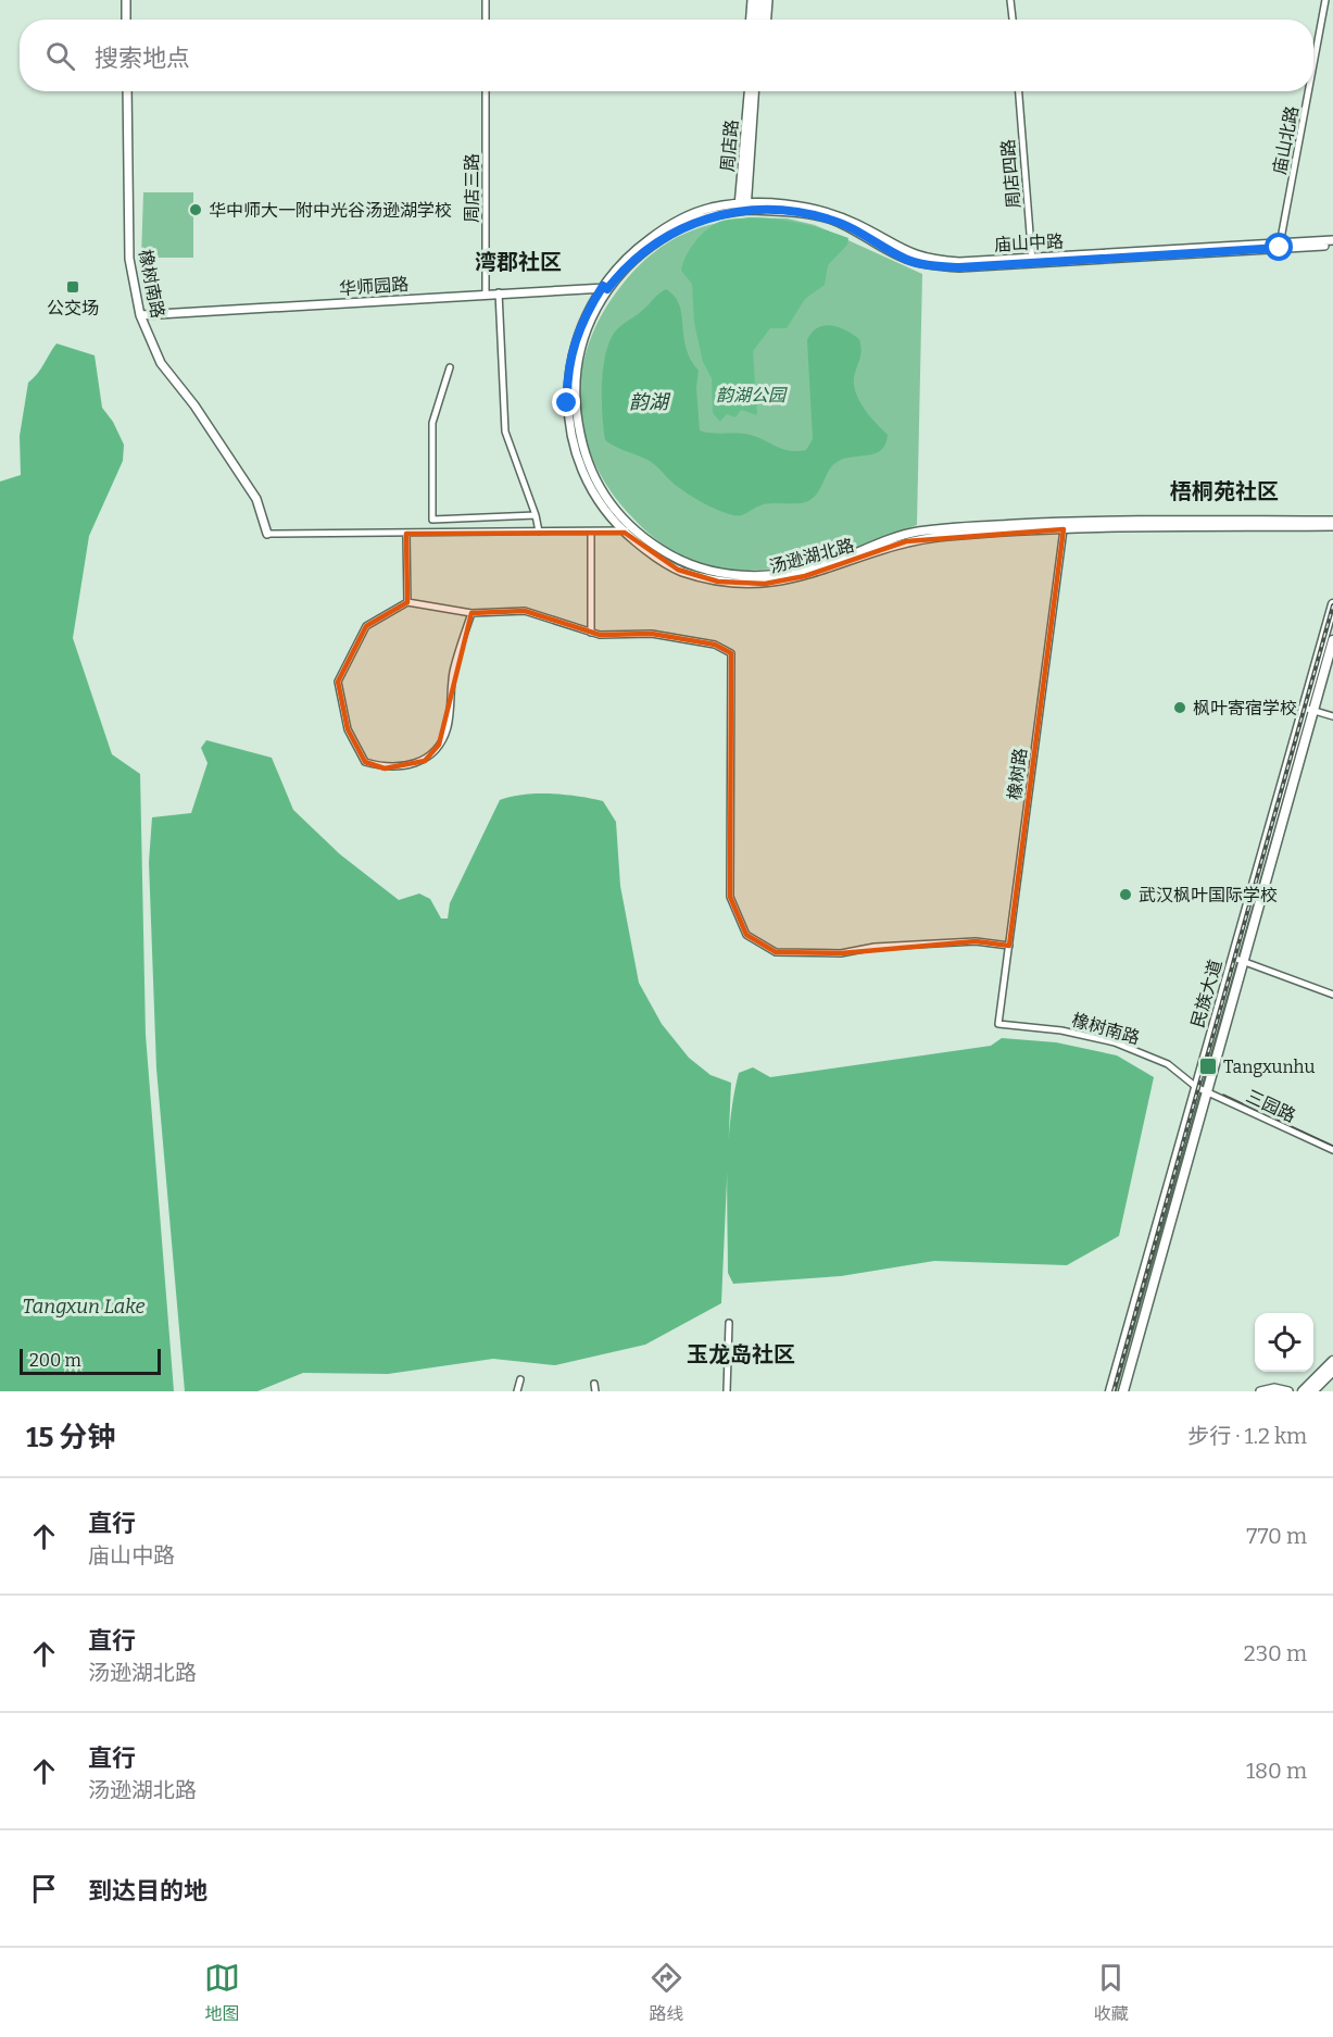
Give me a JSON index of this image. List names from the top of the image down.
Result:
{
  "streets": {
    "main road": ["民族大道"],
    "street": [
      "庙山北路",
      "周店路",
      "周店四路",
      "周店三路",
      "庙山中路",
      "橡树南路",
      "华师园路",
      "汤逊湖北路",
      "橡树路",
      "三园路"
    ]
  },
  "crossings": [
    ["庙山北路", "庙山中路"],
    ["周店路", "庙山中路"],
    ["周店路", "汤逊湖北路"],
    ["周店四路", "庙山中路"],
    ["周店三路", "华师园路"],
    ["庙山中路", "汤逊湖北路"],
    ["橡树南路", "华师园路"],
    ["橡树南路", "橡树路"],
    ["橡树南路", "民族大道"],
    ["橡树南路", "三园路"],
    ["华师园路", "汤逊湖北路"],
    ["汤逊湖北路", "橡树路"],
    ["民族大道", "三园路"]
  ],
  "districts": ["湾郡社区", "梧桐苑社区", "玉龙岛社区"],
  "water": ["韵湖", "Tangxun Lake"],
  "parks": ["韵湖公园"],
  "places": {
    "other": ["华中师大一附中光谷汤逊湖学校", "枫叶寄宿学校", "武汉枫叶国际学校"],
    "transit": ["公交场", "Tangxunhu"]
  },
  "scale_bar": "200 m",
  "page": {
    "search": "搜索地点",
    "scale": "200 m",
    "heading": ["15 分钟", "步行 · 1.2 km"],
    "list": [
      ["直行", "庙山中路", "770 m"],
      ["直行", "汤逊湖北路", "230 m"],
      ["直行", "汤逊湖北路", "180 m"],
      "到达目的地"
    ],
    "nav": ["地图", "路线", "收藏"]
  }
}
